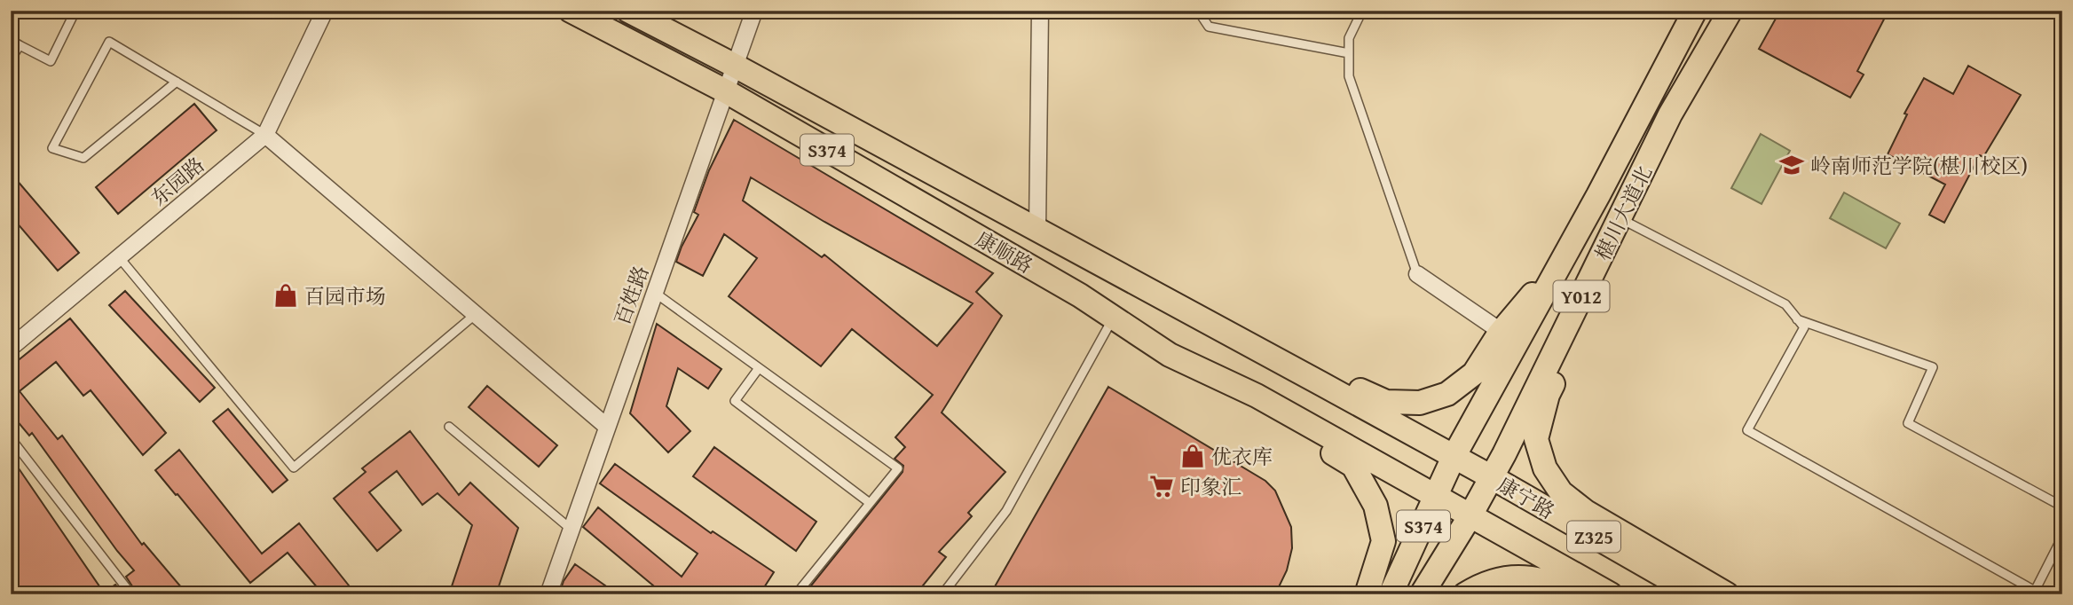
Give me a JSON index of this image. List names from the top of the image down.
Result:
{
  "streets": {
    "main road": [
      "S374",
      "椹川大道北",
      "康顺路",
      "Y012",
      "康宁路",
      "Z325"
    ],
    "street": ["东园路", "百姓路"]
  },
  "crossings": [
    ["S374", "椹川大道北"],
    ["S374", "康顺路"],
    ["S374", "康宁路"],
    ["S374", "Z325"],
    ["椹川大道北", "康宁路"],
    ["康顺路", "百姓路"],
    ["康顺路", "康宁路"]
  ],
  "places": {
    "school or university": ["岭南师范学院(椹川校区)"],
    "shop": ["百园市场", "优衣库"],
    "supermarket": ["印象汇"]
  }
}
